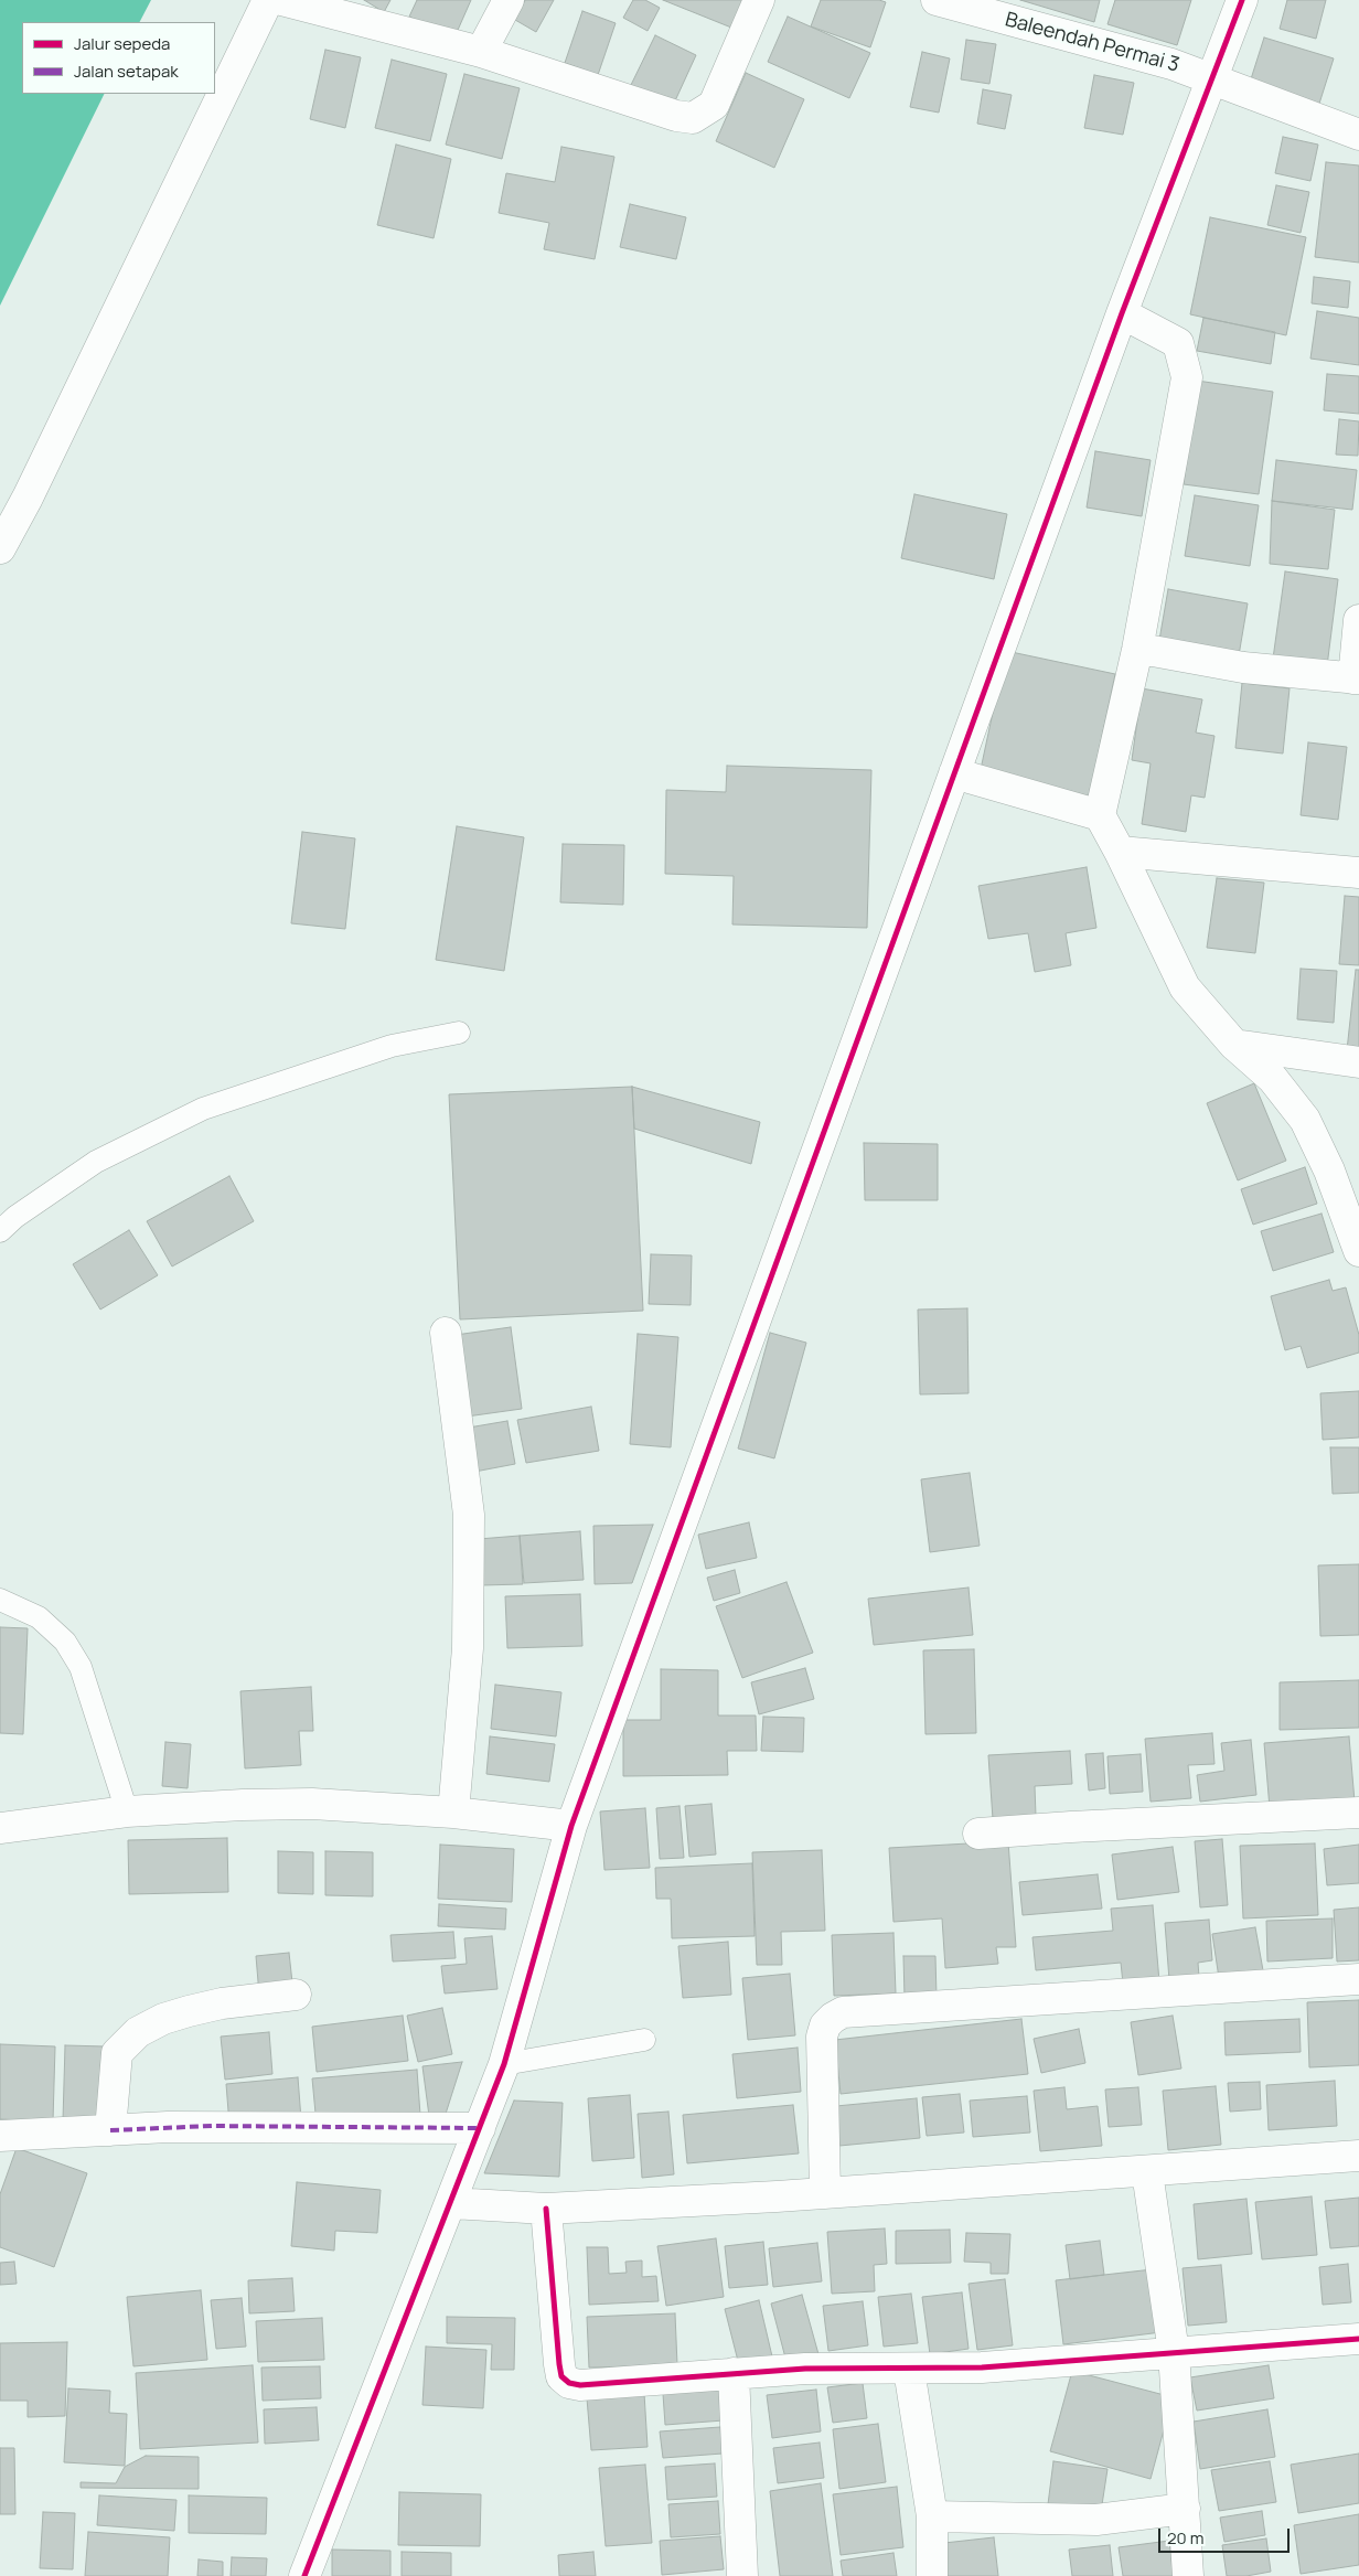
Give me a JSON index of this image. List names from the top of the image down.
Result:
{
  "streets": {
    "street": ["Baleendah Permai 3"]
  },
  "legend": ["Jalur sepeda", "Jalan setapak"],
  "scale_bar": "20 m"
}
